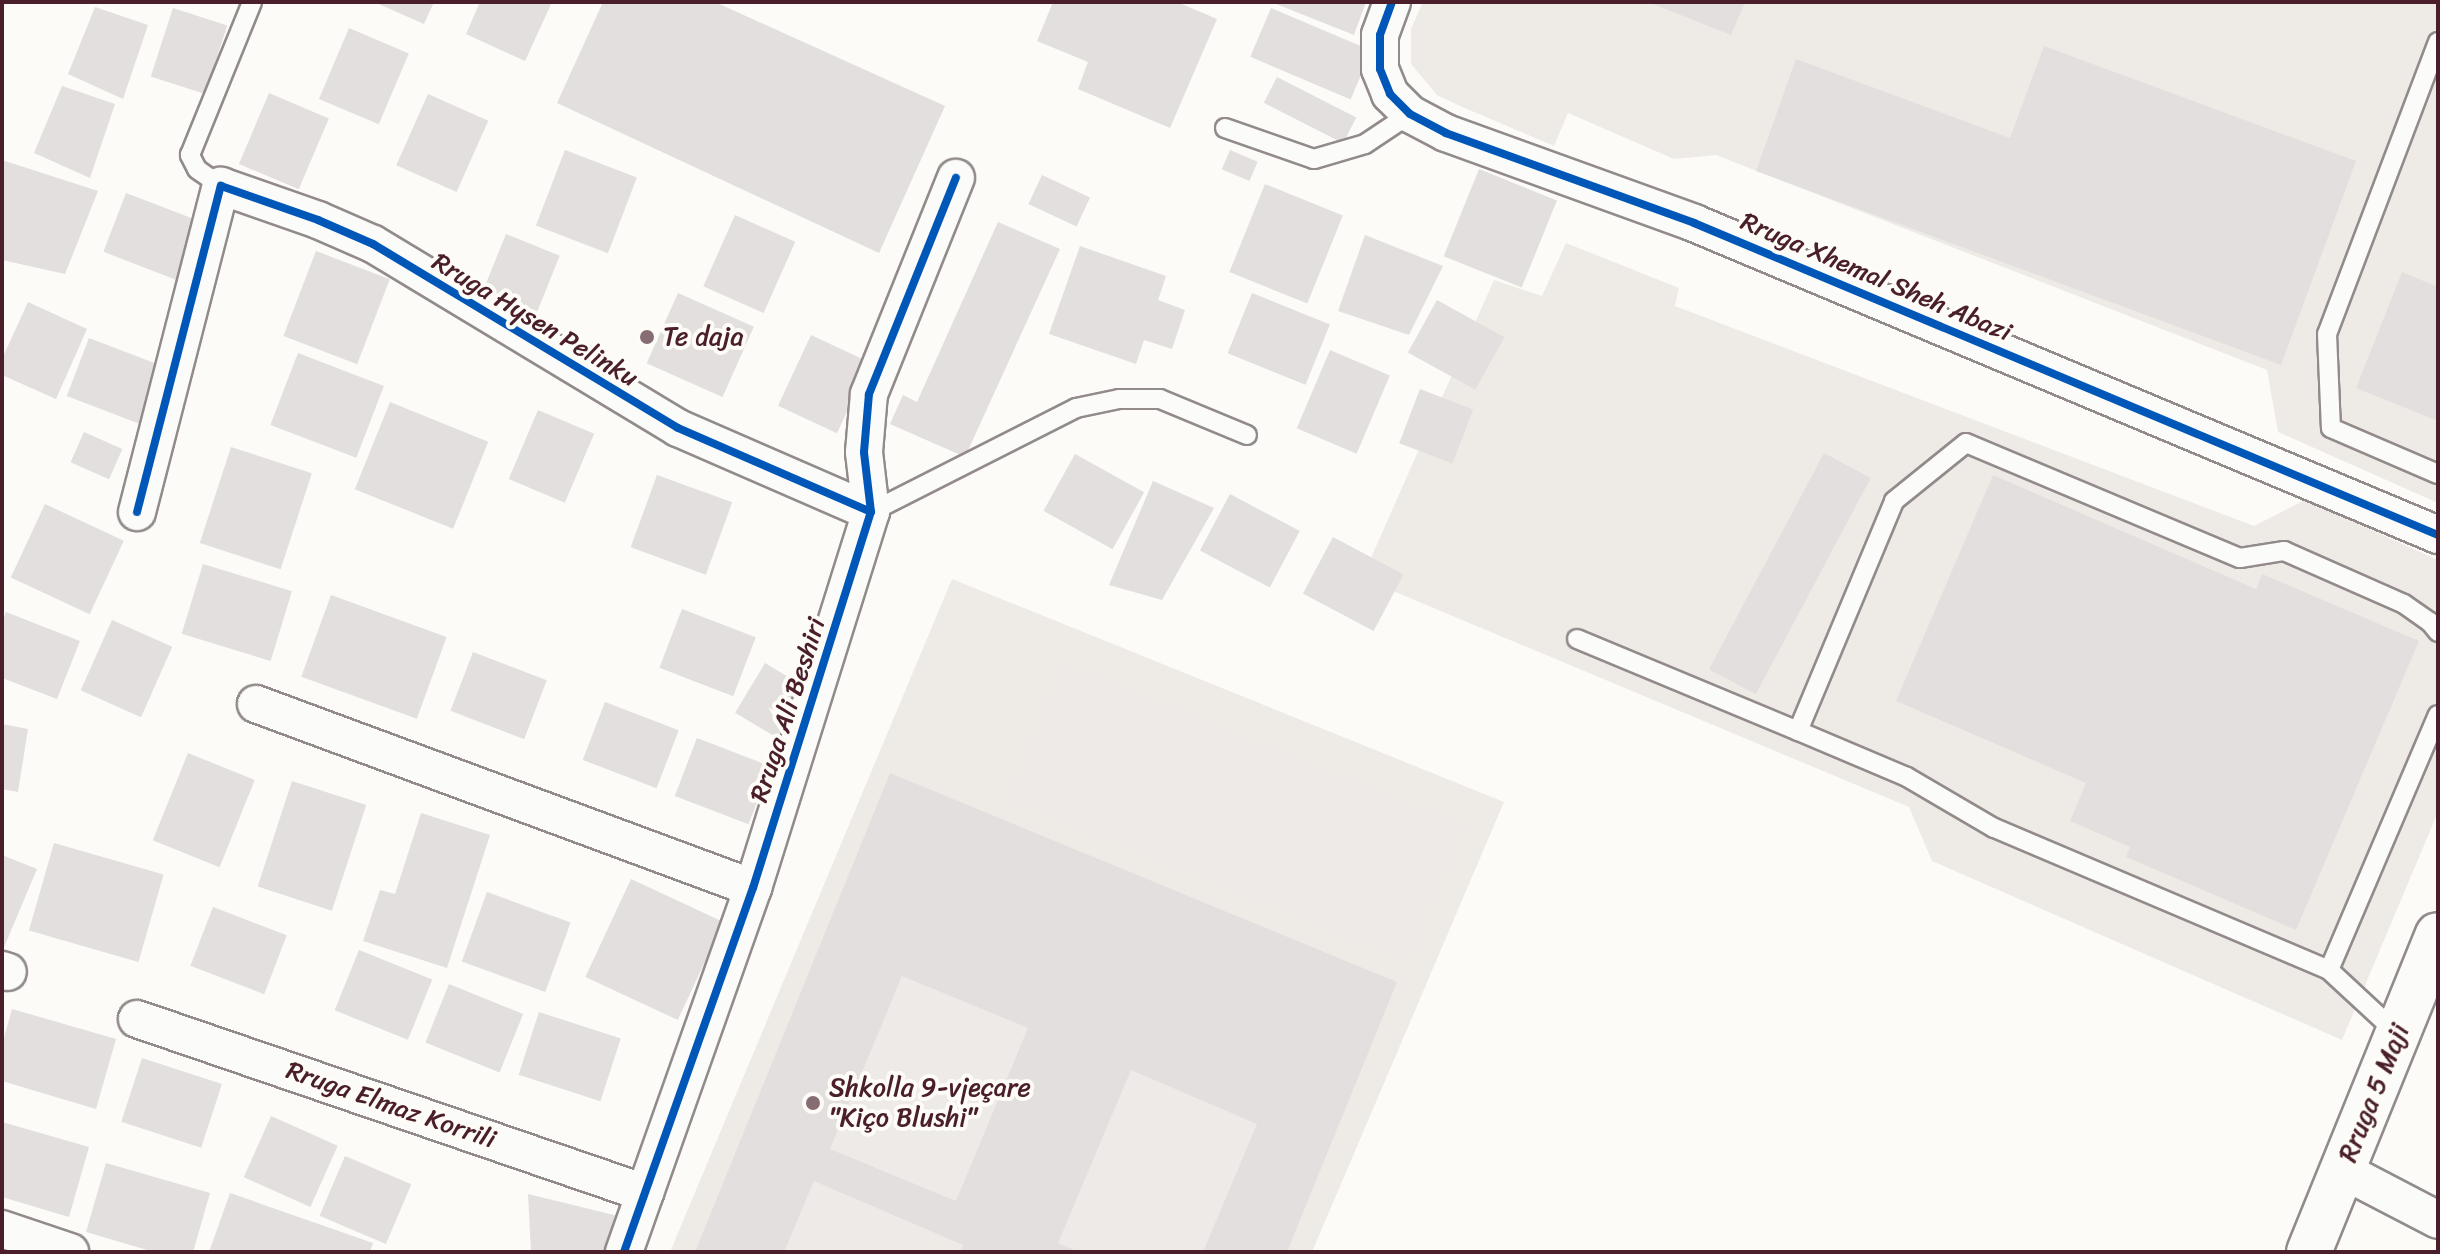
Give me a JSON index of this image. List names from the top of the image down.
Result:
{
  "streets": {
    "main road": ["Rruga 5 Maji"],
    "street": [
      "Rruga Xhemal Sheh Abazi",
      "Rruga Hysen Pelinku",
      "Rruga Ali Beshiri",
      "Rruga Elmaz Korrili"
    ]
  },
  "crossings": [
    ["Rruga Hysen Pelinku", "Rruga Ali Beshiri"],
    ["Rruga Ali Beshiri", "Rruga Elmaz Korrili"]
  ],
  "places": ["Te daja", "Shkolla 9-vjeçare \"Kiço Blushi\""]
}
